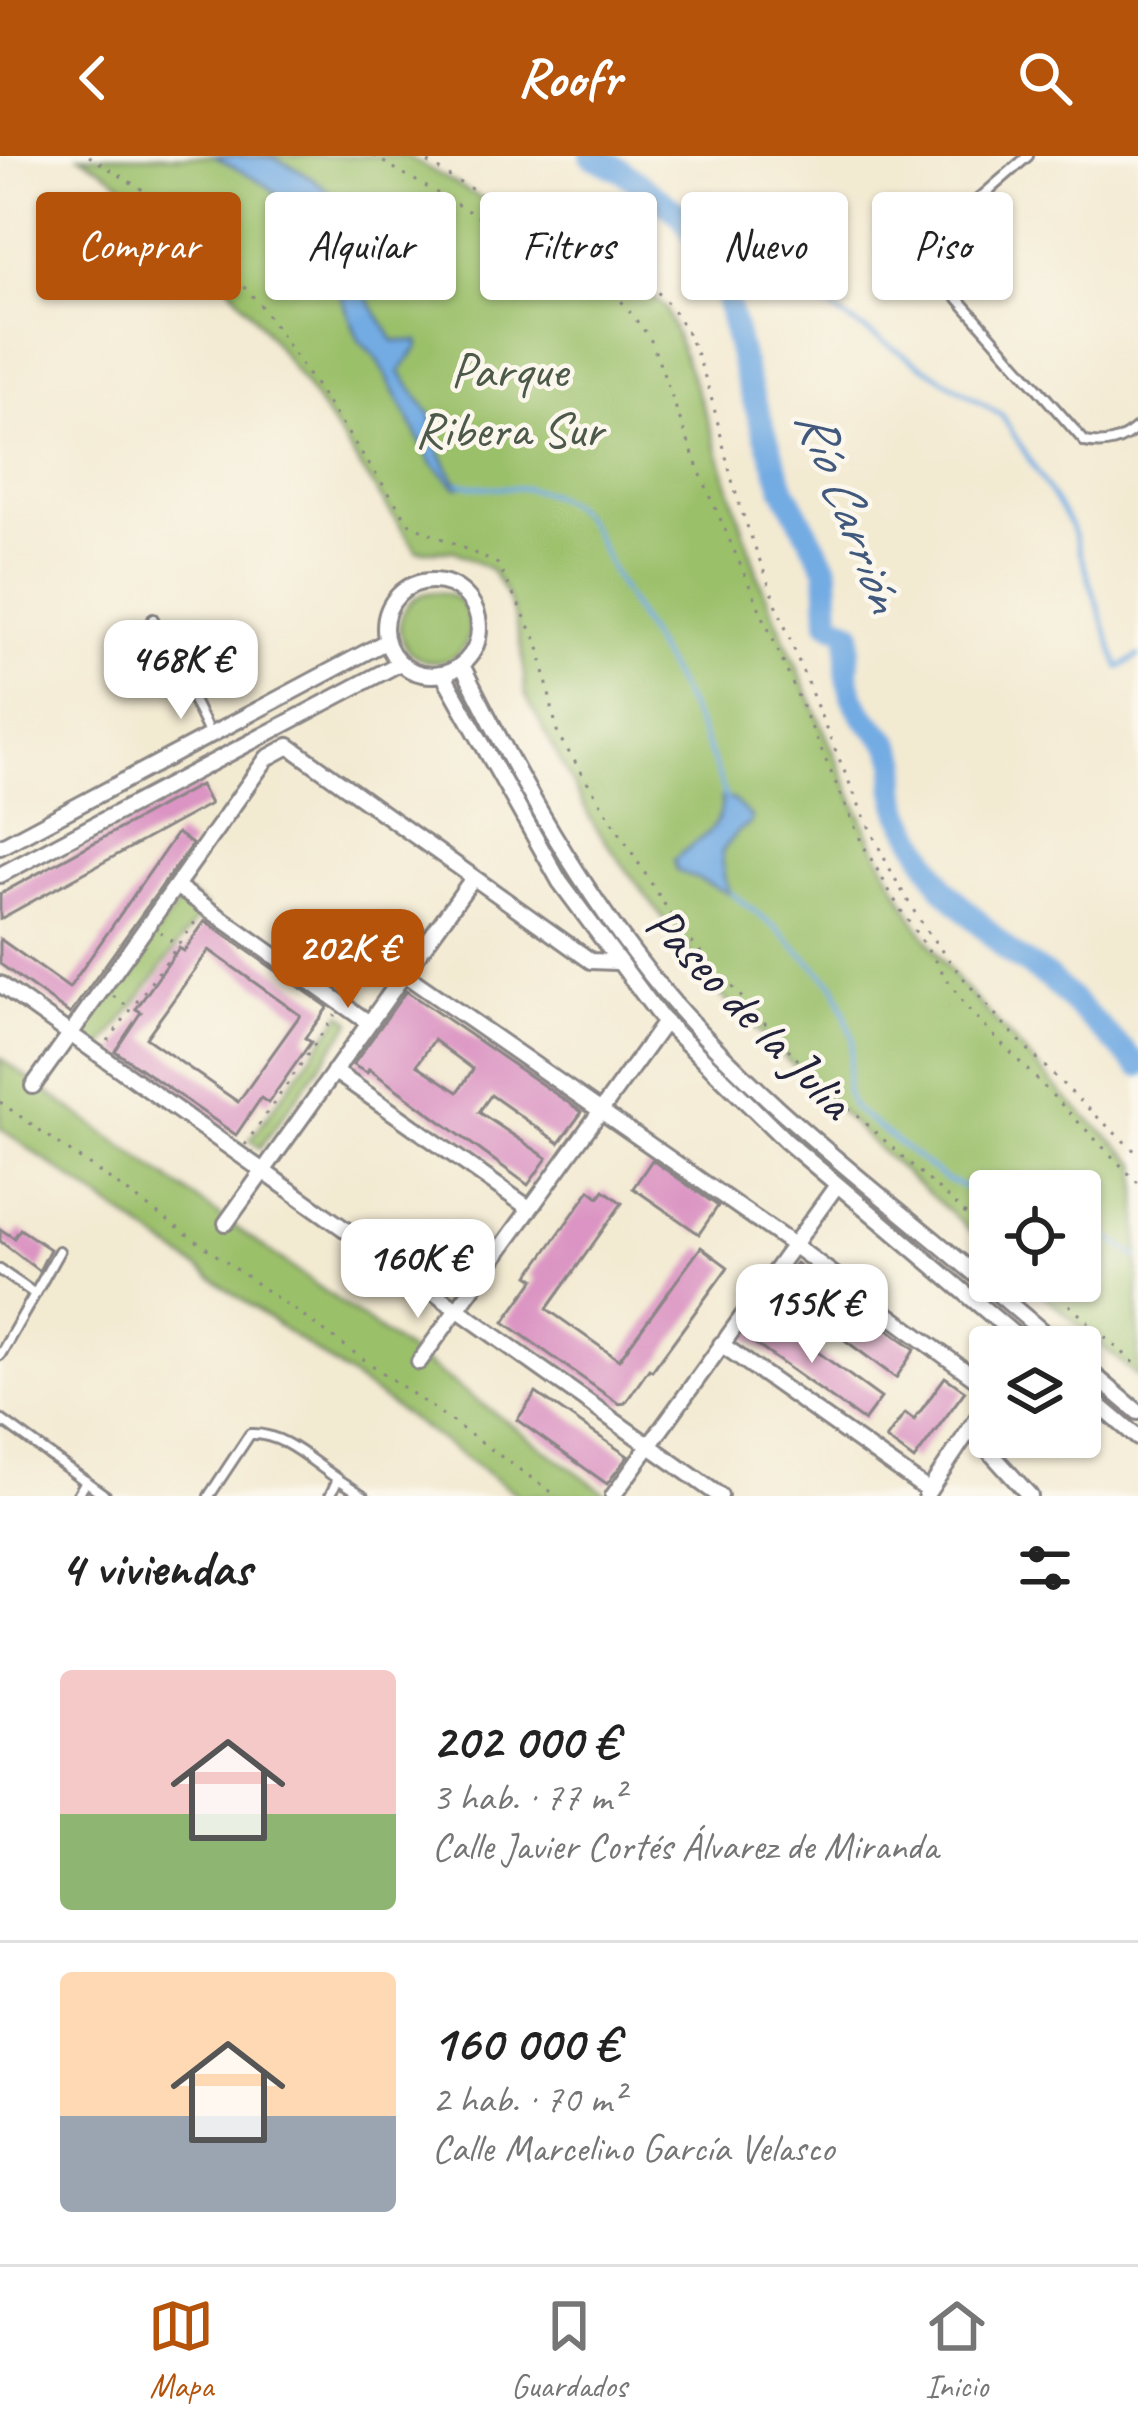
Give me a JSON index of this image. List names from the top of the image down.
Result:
{
  "streets": {
    "street": ["Paseo de la Julia"]
  },
  "water": ["Río Carrión"],
  "parks": ["Parque Ribera Sur"],
  "page": {
    "header": "Roofr",
    "chip": [
      "Comprar",
      "Alquilar",
      "Filtros",
      "Nuevo",
      "Piso"
    ],
    "price": [
      "468K €",
      "202K €",
      "160K €",
      "155K €"
    ],
    "heading": "4 viviendas",
    "list": [
      {
        "name": "202 000 €",
        "note": "3 hab. · 77 m² · Calle Javier Cortés Álvarez de Miranda"
      },
      {
        "name": "160 000 €",
        "note": "2 hab. · 70 m² · Calle Marcelino García Velasco"
      }
    ],
    "tabs": ["Mapa", "Guardados", "Inicio"]
  }
}
